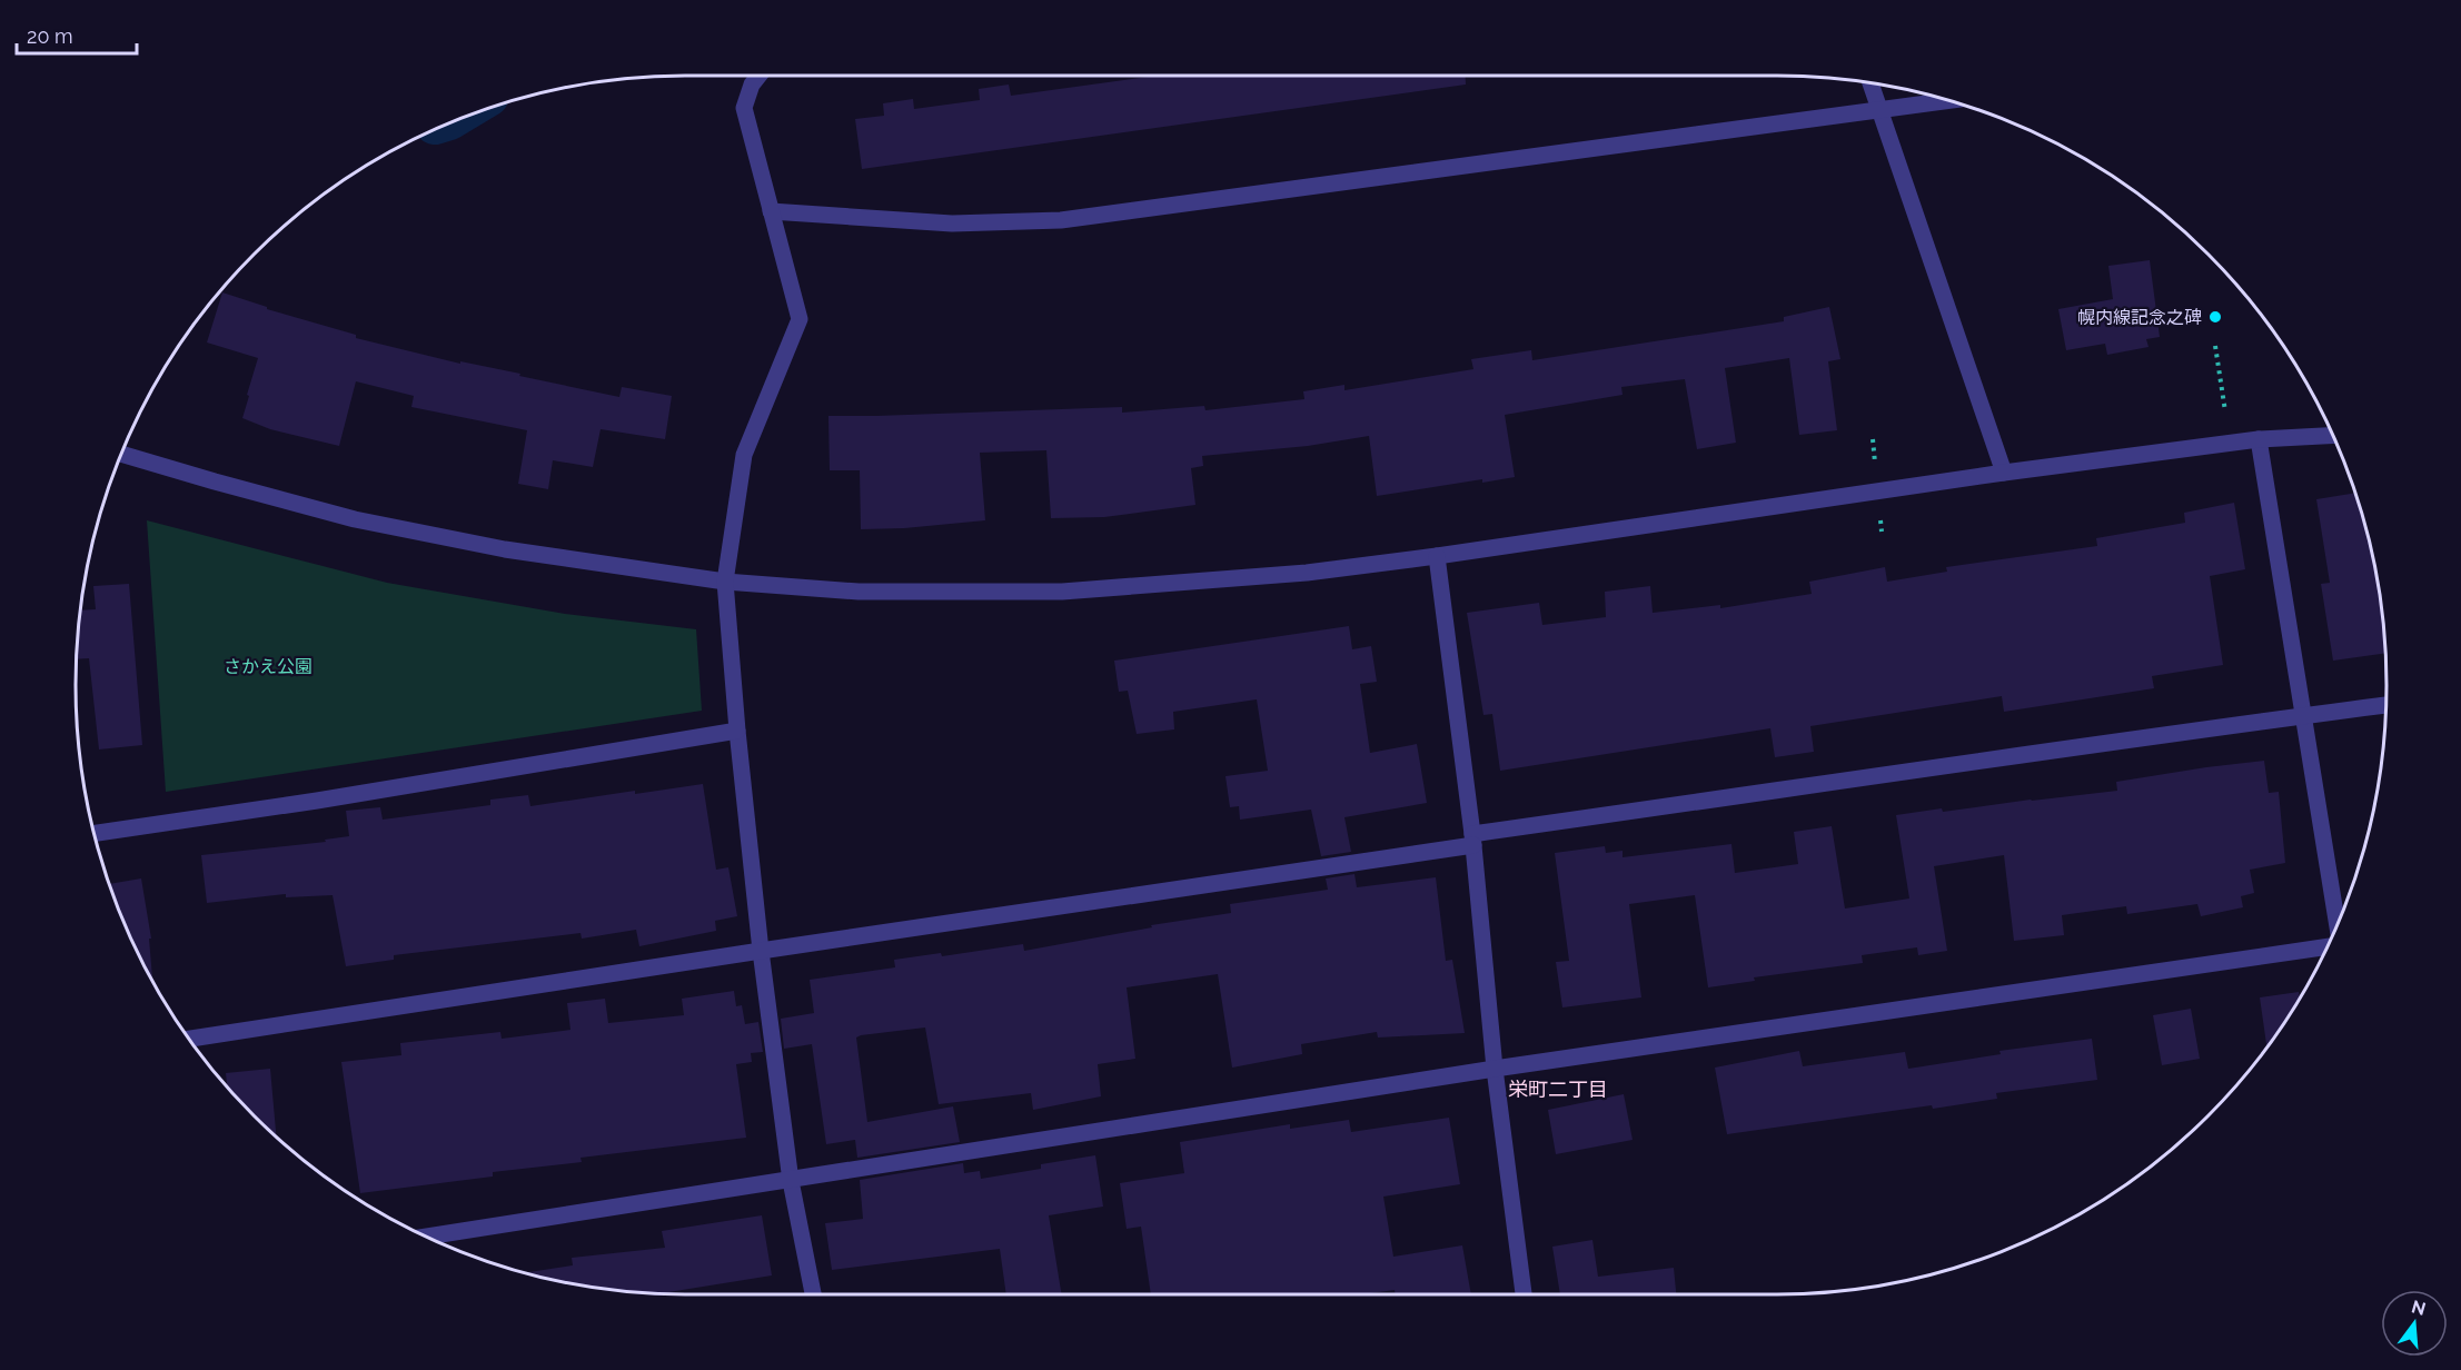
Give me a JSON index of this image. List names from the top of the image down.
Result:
{
  "districts": ["栄町二丁目"],
  "parks": ["さかえ公園"],
  "places": ["幌内線記念之碑"],
  "scale_bar": "20 m",
  "north": "top"
}
